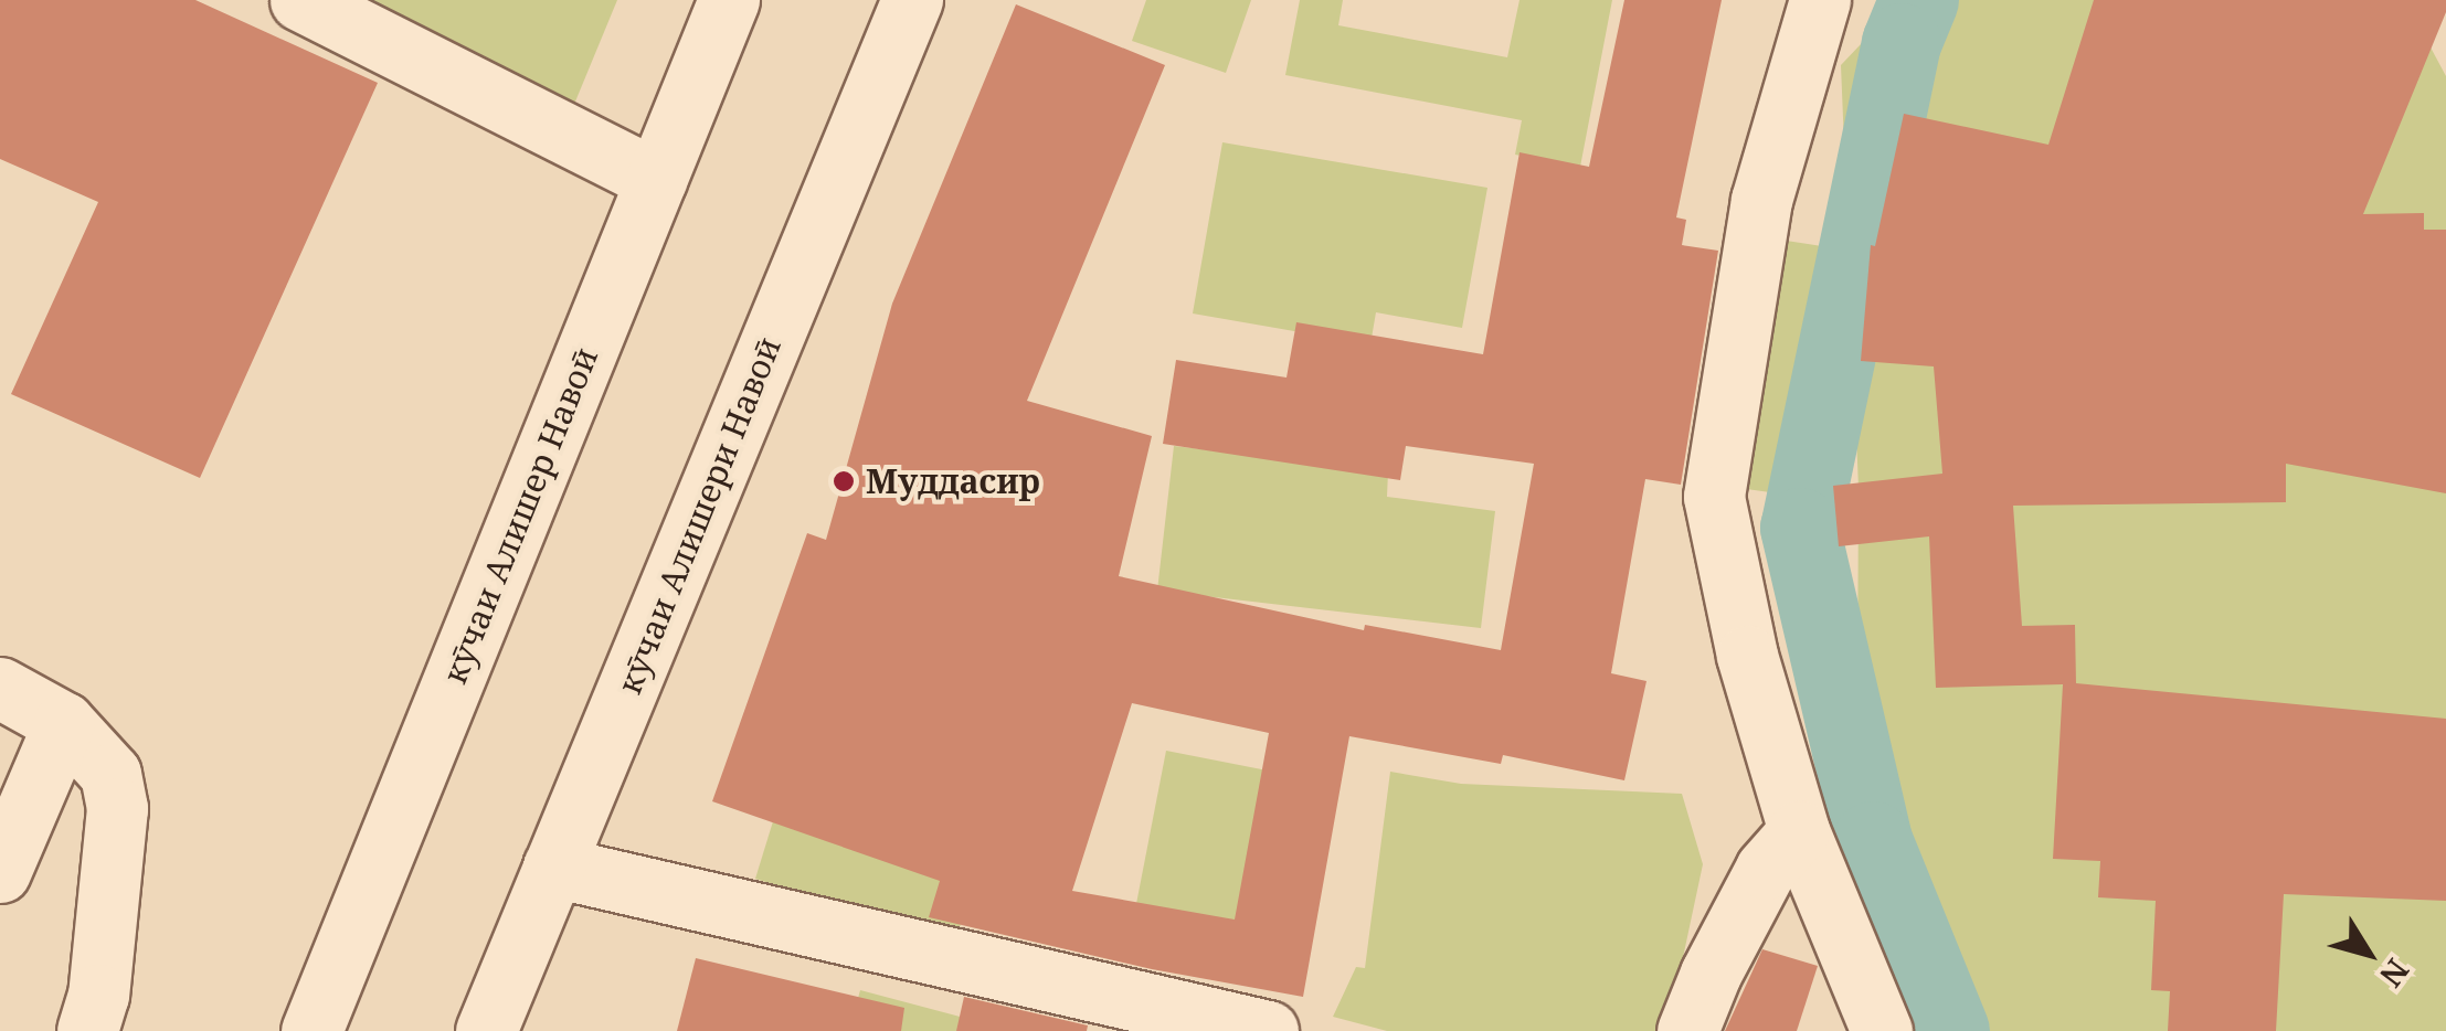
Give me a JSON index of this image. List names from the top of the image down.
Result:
{
  "streets": {
    "street": ["кӯчаи Алишер Навоӣ", "кӯчаи Алишери Навоӣ"]
  },
  "places": ["Муддасир"],
  "north": "bottom right"
}
